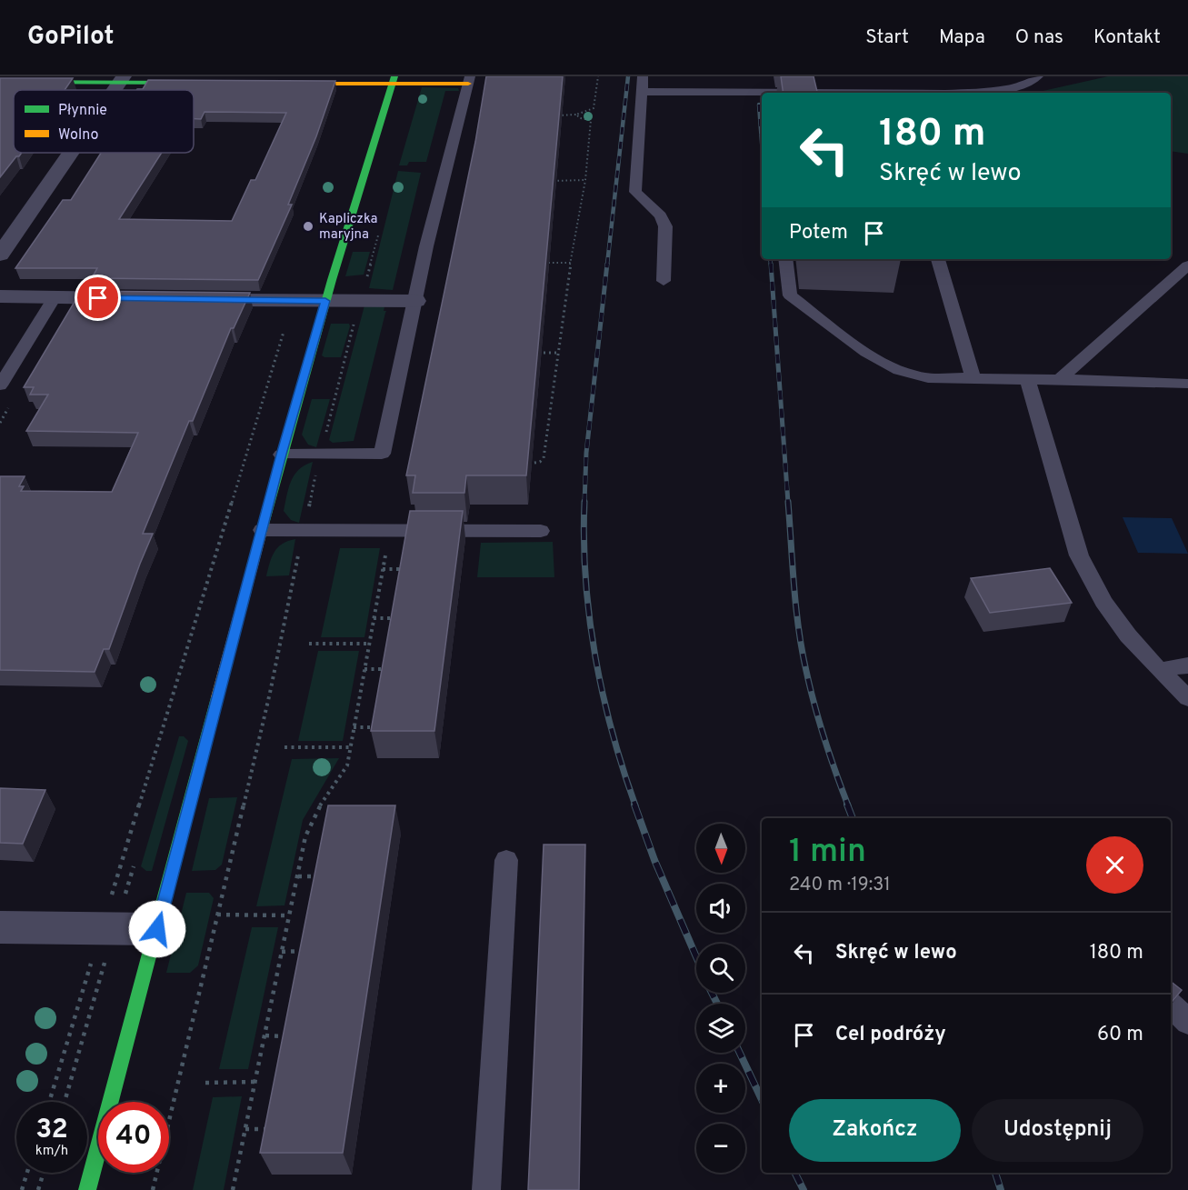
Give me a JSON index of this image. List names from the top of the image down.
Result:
{
  "places": ["Kapliczka maryjna"],
  "legend": ["Płynnie", "Wolno"],
  "north": "bottom",
  "page": {
    "header": "GoPilot",
    "nav": [
      "Start",
      "Mapa",
      "O nas",
      "Kontakt"
    ],
    "turn": ["180 m", "Skręć w lewo"],
    "then": "Potem",
    "heading": ["1 min", "240 m · 19:31"],
    "map_buttons": ["+", "−"],
    "list": [
      {
        "name": "Skręć w lewo",
        "value": "180 m"
      },
      {
        "name": "Cel podróży",
        "value": "60 m"
      }
    ],
    "buttons": ["Zakończ", "Udostępnij"],
    "speed": "32 km/h",
    "limit": "40"
  }
}
